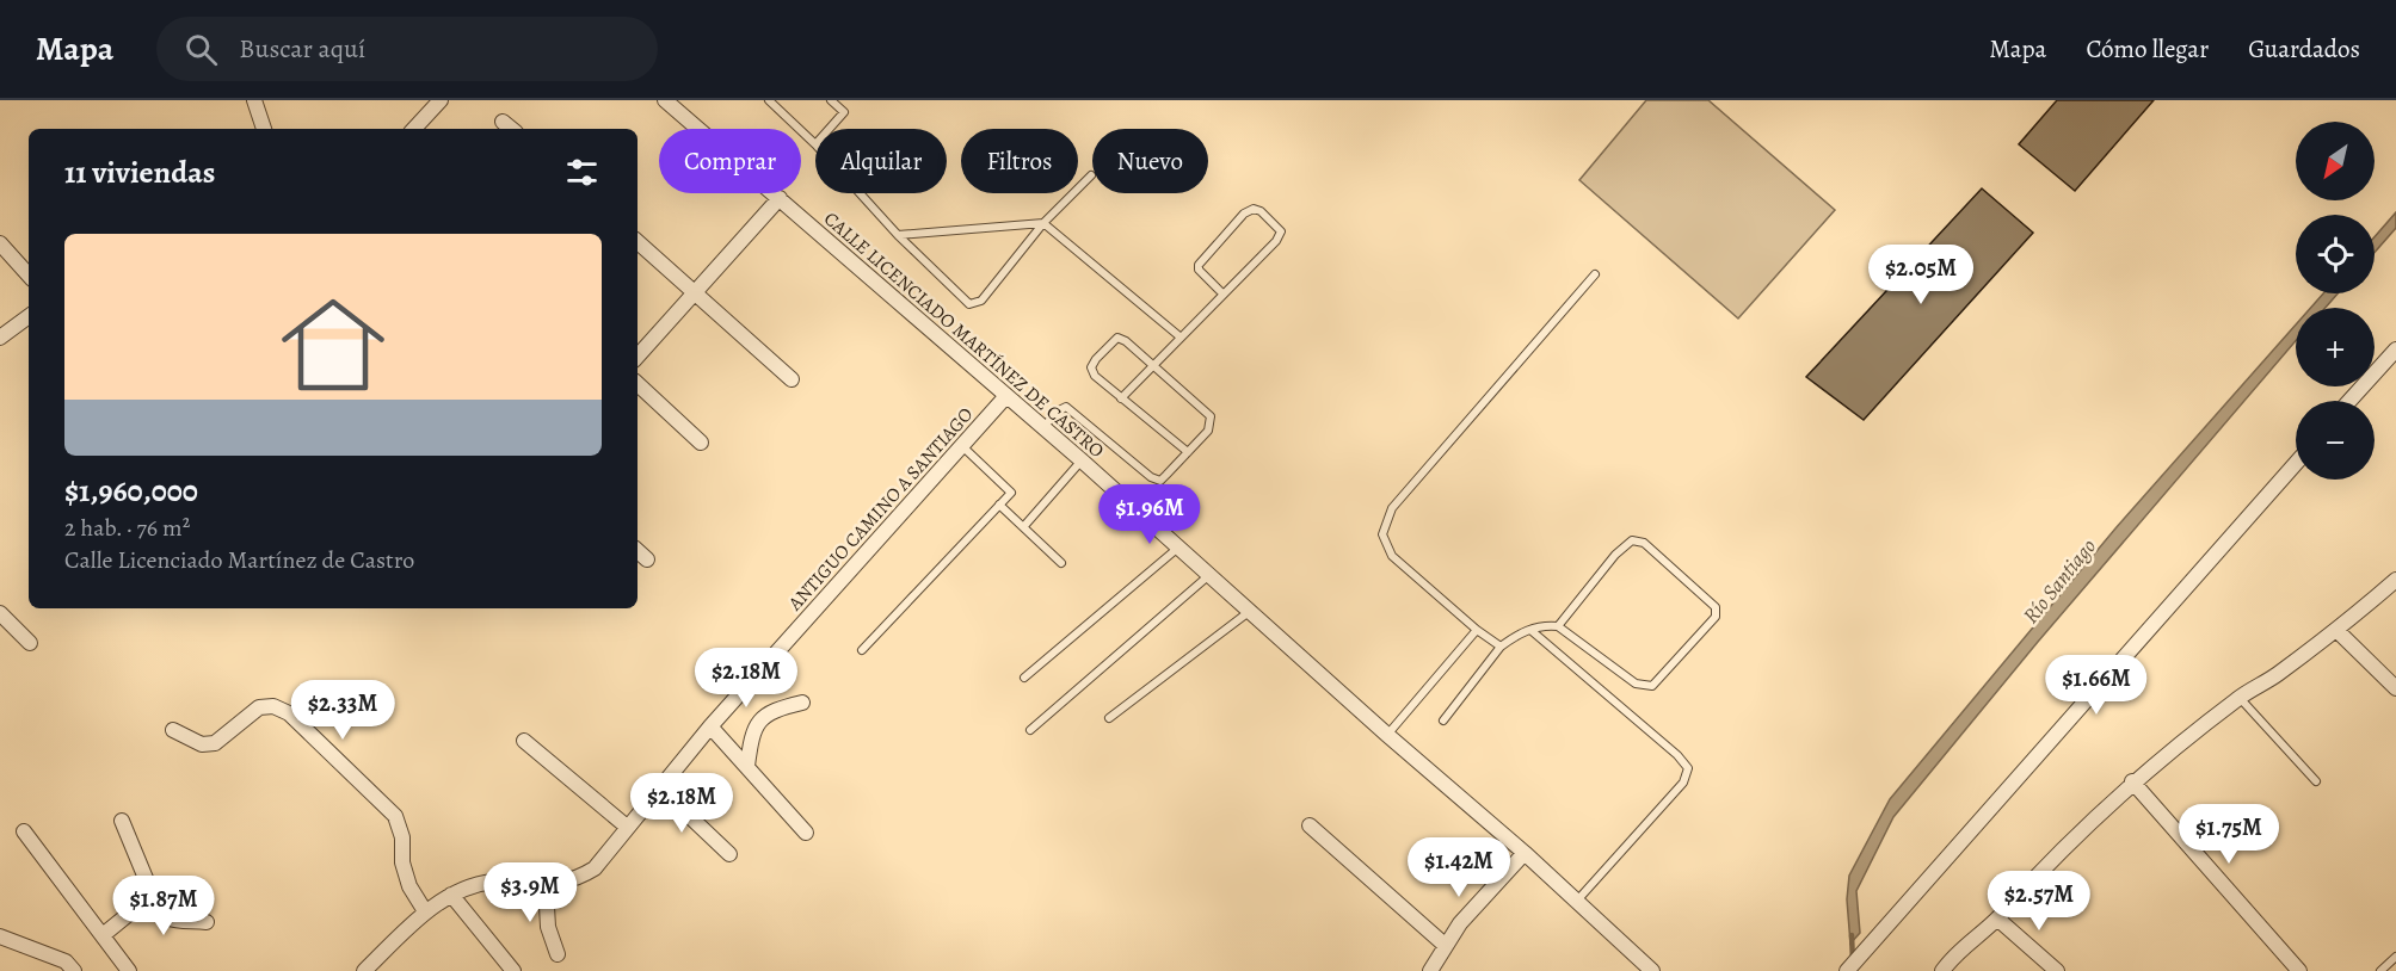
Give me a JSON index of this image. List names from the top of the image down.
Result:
{
  "streets": {
    "street": ["CALLE LICENCIADO MARTÍNEZ DE CASTRO", "ANTIGUO CAMINO A SANTIAGO"]
  },
  "crossings": [
    ["CALLE LICENCIADO MARTÍNEZ DE CASTRO", "ANTIGUO CAMINO A SANTIAGO"]
  ],
  "water": ["Río Santiago"],
  "north": "bottom left",
  "page": {
    "header": "Mapa",
    "search": "Buscar aquí",
    "nav": ["Mapa", "Cómo llegar", "Guardados"],
    "map_buttons": ["+", "−"],
    "chip": [
      "Comprar",
      "Alquilar",
      "Filtros",
      "Nuevo"
    ],
    "heading": "11 viviendas",
    "list": [
      {
        "name": "$1,960,000",
        "note": "2 hab. · 76 m² · Calle Licenciado Martínez de Castro"
      }
    ],
    "price": [
      "$2.05M",
      "$1.96M",
      "$2.18M",
      "$1.66M",
      "$2.33M",
      "$2.18M",
      "$1.75M",
      "$1.42M",
      "$3.9M",
      "$2.57M",
      "$1.87M"
    ]
  }
}
